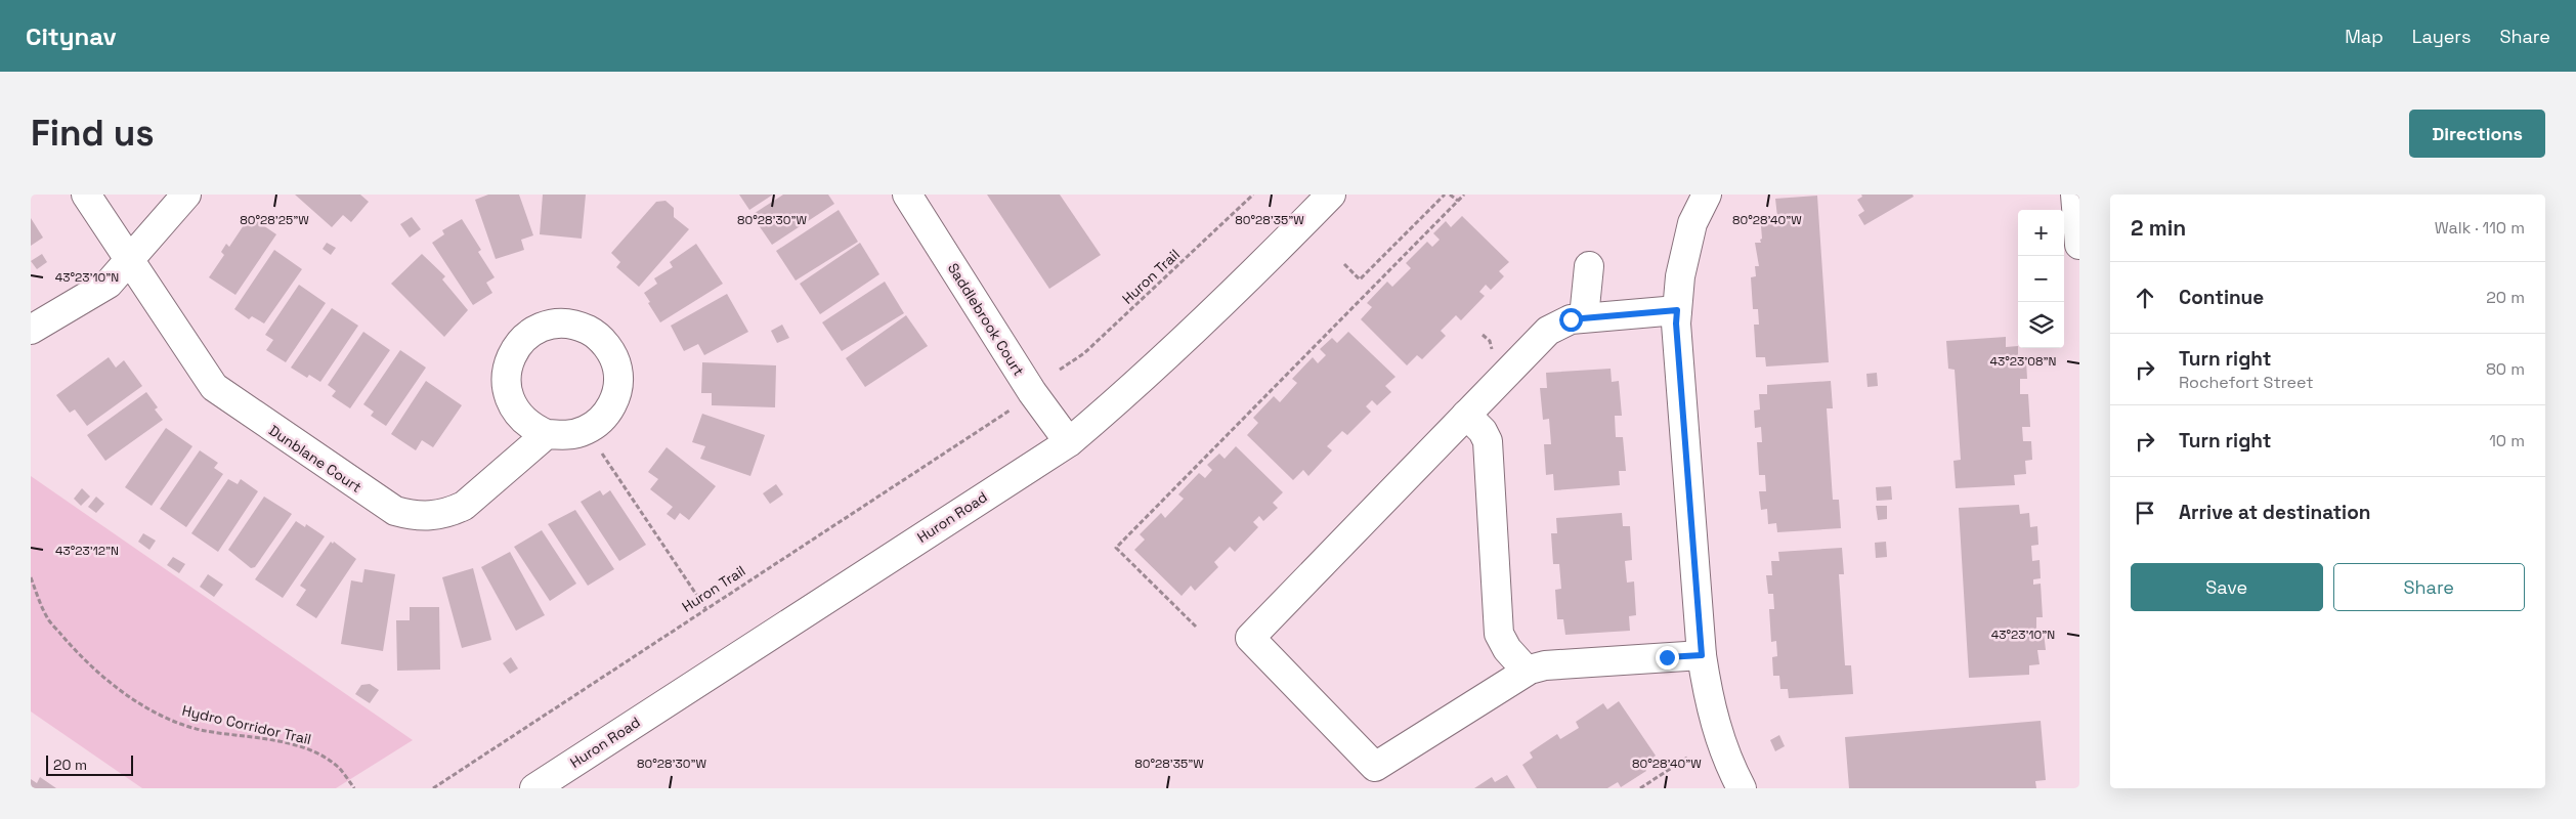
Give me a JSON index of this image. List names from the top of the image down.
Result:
{
  "streets": {
    "street": ["Saddlebrook Court", "Dunblane Court", "Huron Road"],
    "path": ["Huron Trail", "Hydro Corridor Trail"]
  },
  "crossings": [
    ["Saddlebrook Court", "Huron Road"]
  ],
  "scale_bar": "20 m",
  "page": {
    "header": "Citynav",
    "nav": ["Map", "Layers", "Share"],
    "buttons": [
      "Directions",
      ["Save", "Share"]
    ],
    "title": "Find us",
    "heading": ["2 min", "Walk · 110 m"],
    "map_buttons": ["+", "−"],
    "list": [
      ["Continue", "20 m"],
      ["Turn right", "Rochefort Street", "80 m"],
      ["Turn right", "10 m"],
      "Arrive at destination"
    ],
    "scale": "20 m"
  },
  "coordinates": [
    "80°28'25\"W",
    "80°28'30\"W",
    "80°28'35\"W",
    "80°28'40\"W",
    "43°23'10\"N",
    "43°23'08\"N",
    "43°23'12\"N"
  ]
}
